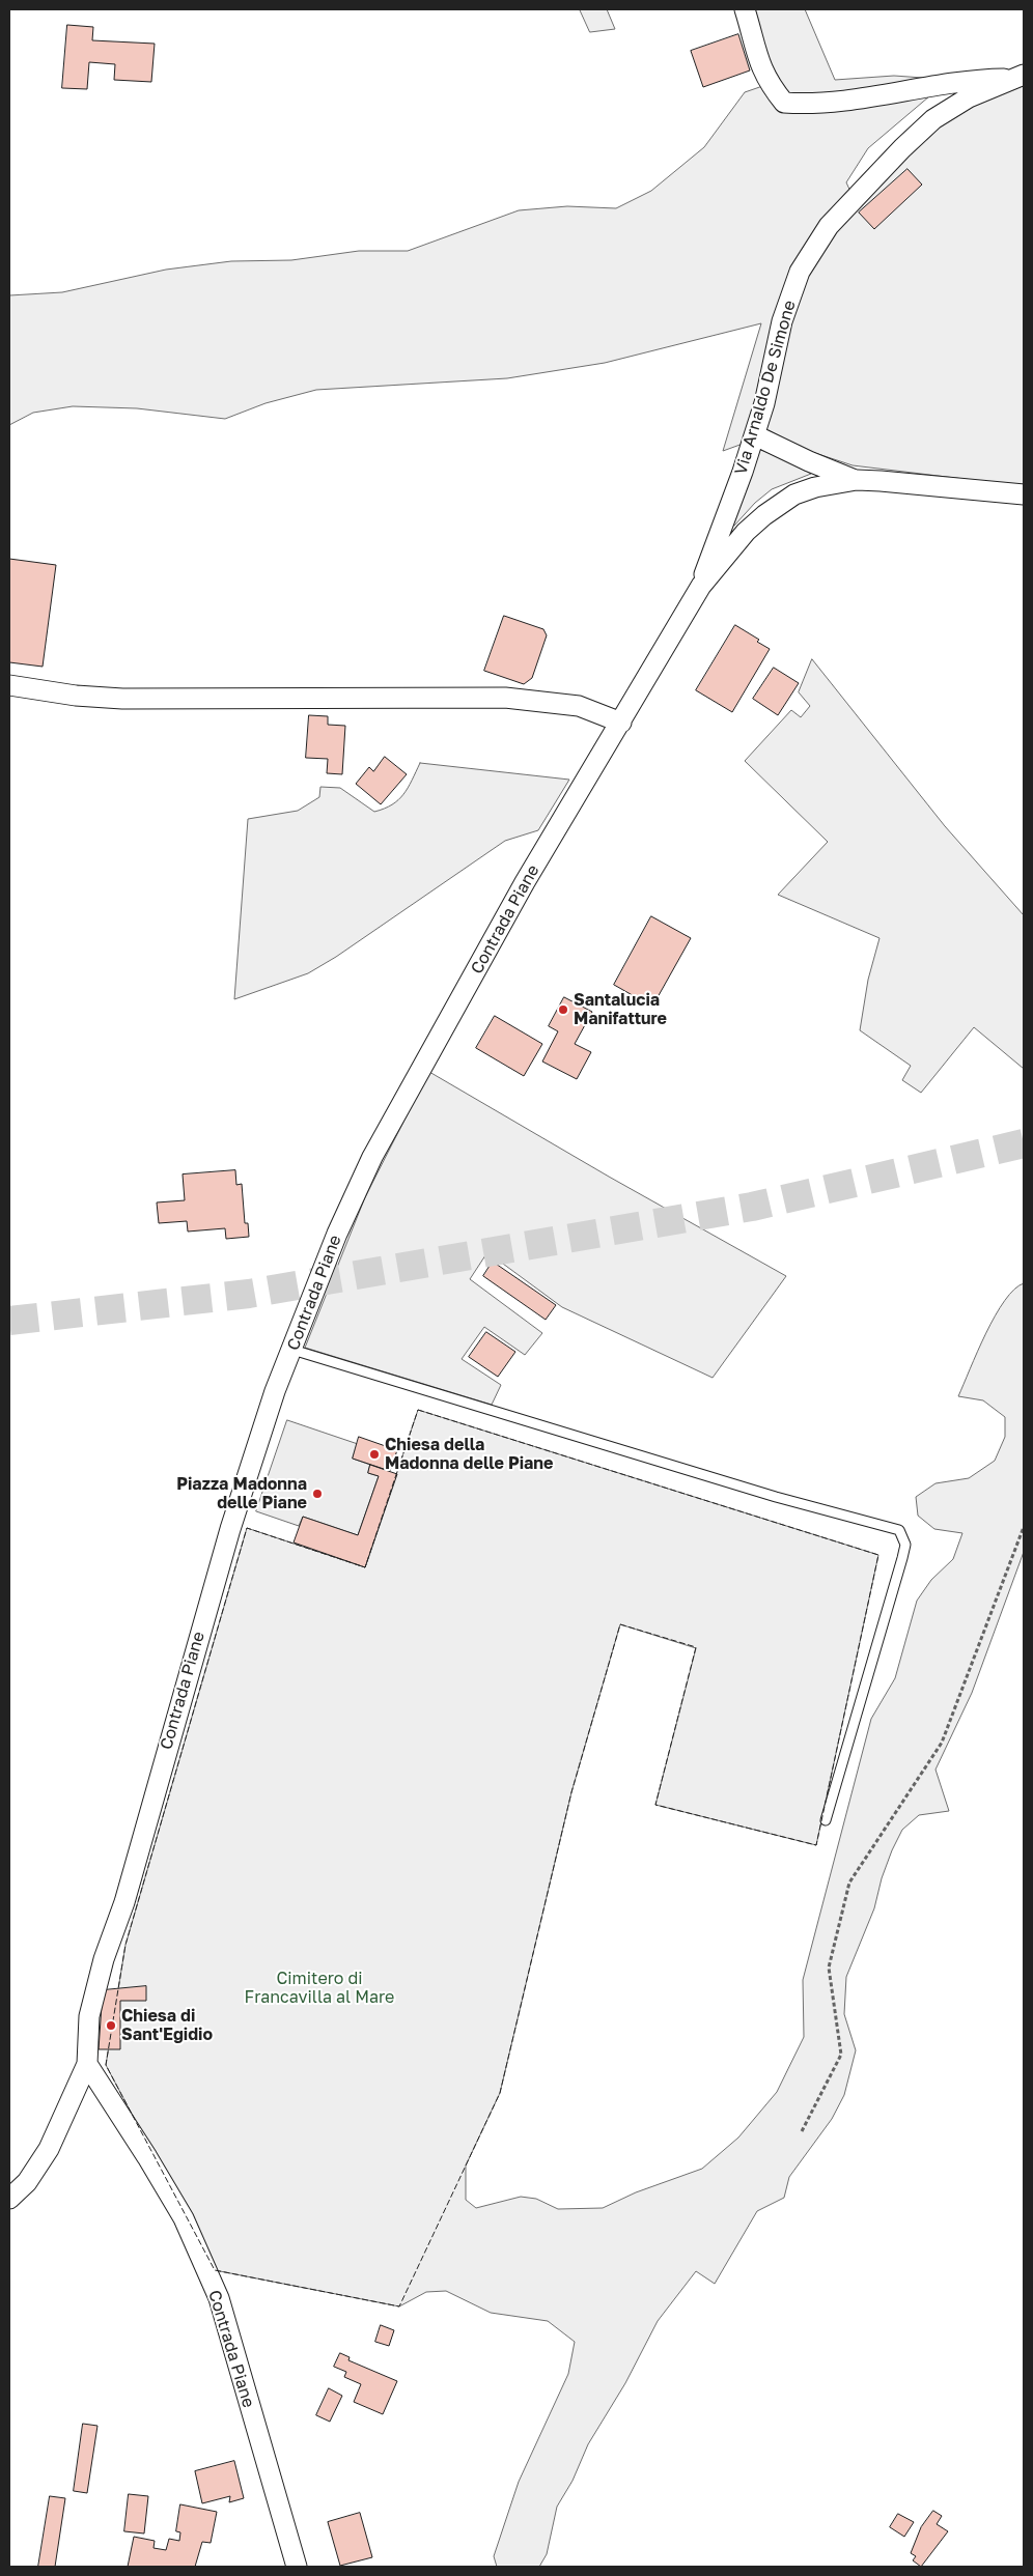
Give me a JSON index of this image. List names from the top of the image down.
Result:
{
  "streets": {
    "street": ["Via Arnaldo De Simone", "Contrada Piane"]
  },
  "crossings": [
    ["Via Arnaldo De Simone", "Contrada Piane"]
  ],
  "parks": ["Cimitero di Francavilla al Mare"],
  "places": [
    "Santalucia Manifatture",
    "Chiesa della Madonna delle Piane",
    "Piazza Madonna delle Piane",
    "Chiesa di Sant'Egidio"
  ]
}
